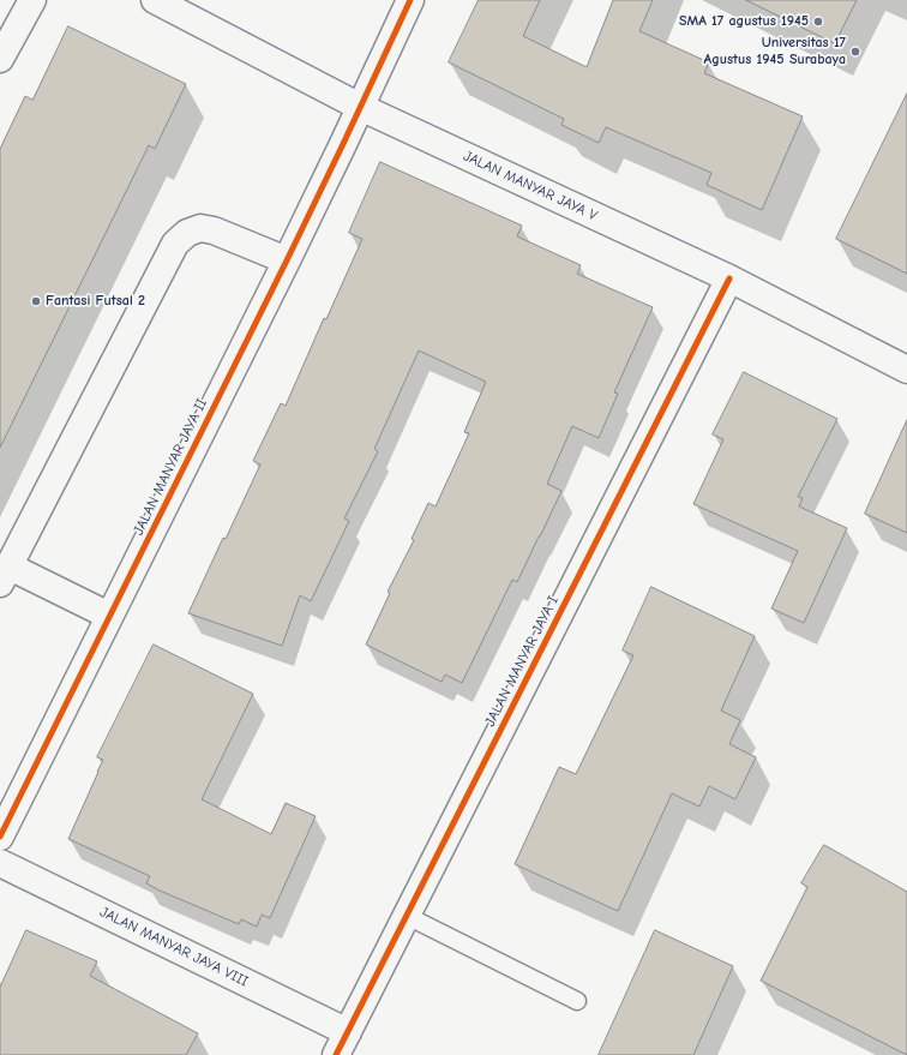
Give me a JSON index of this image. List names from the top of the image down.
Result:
{
  "streets": {
    "street": [
      "JALAN MANYAR JAYA V",
      "JALAN MANYAR JAYA II",
      "JALAN MANYAR JAYA I",
      "JALAN MANYAR JAYA VIII"
    ]
  },
  "crossings": [
    ["JALAN MANYAR JAYA V", "JALAN MANYAR JAYA II"],
    ["JALAN MANYAR JAYA V", "JALAN MANYAR JAYA I"],
    ["JALAN MANYAR JAYA I", "JALAN MANYAR JAYA VIII"]
  ],
  "places": ["SMA 17 agustus 1945", "Universitas 17 Agustus 1945 Surabaya", "Fantasi Futsal 2"]
}
